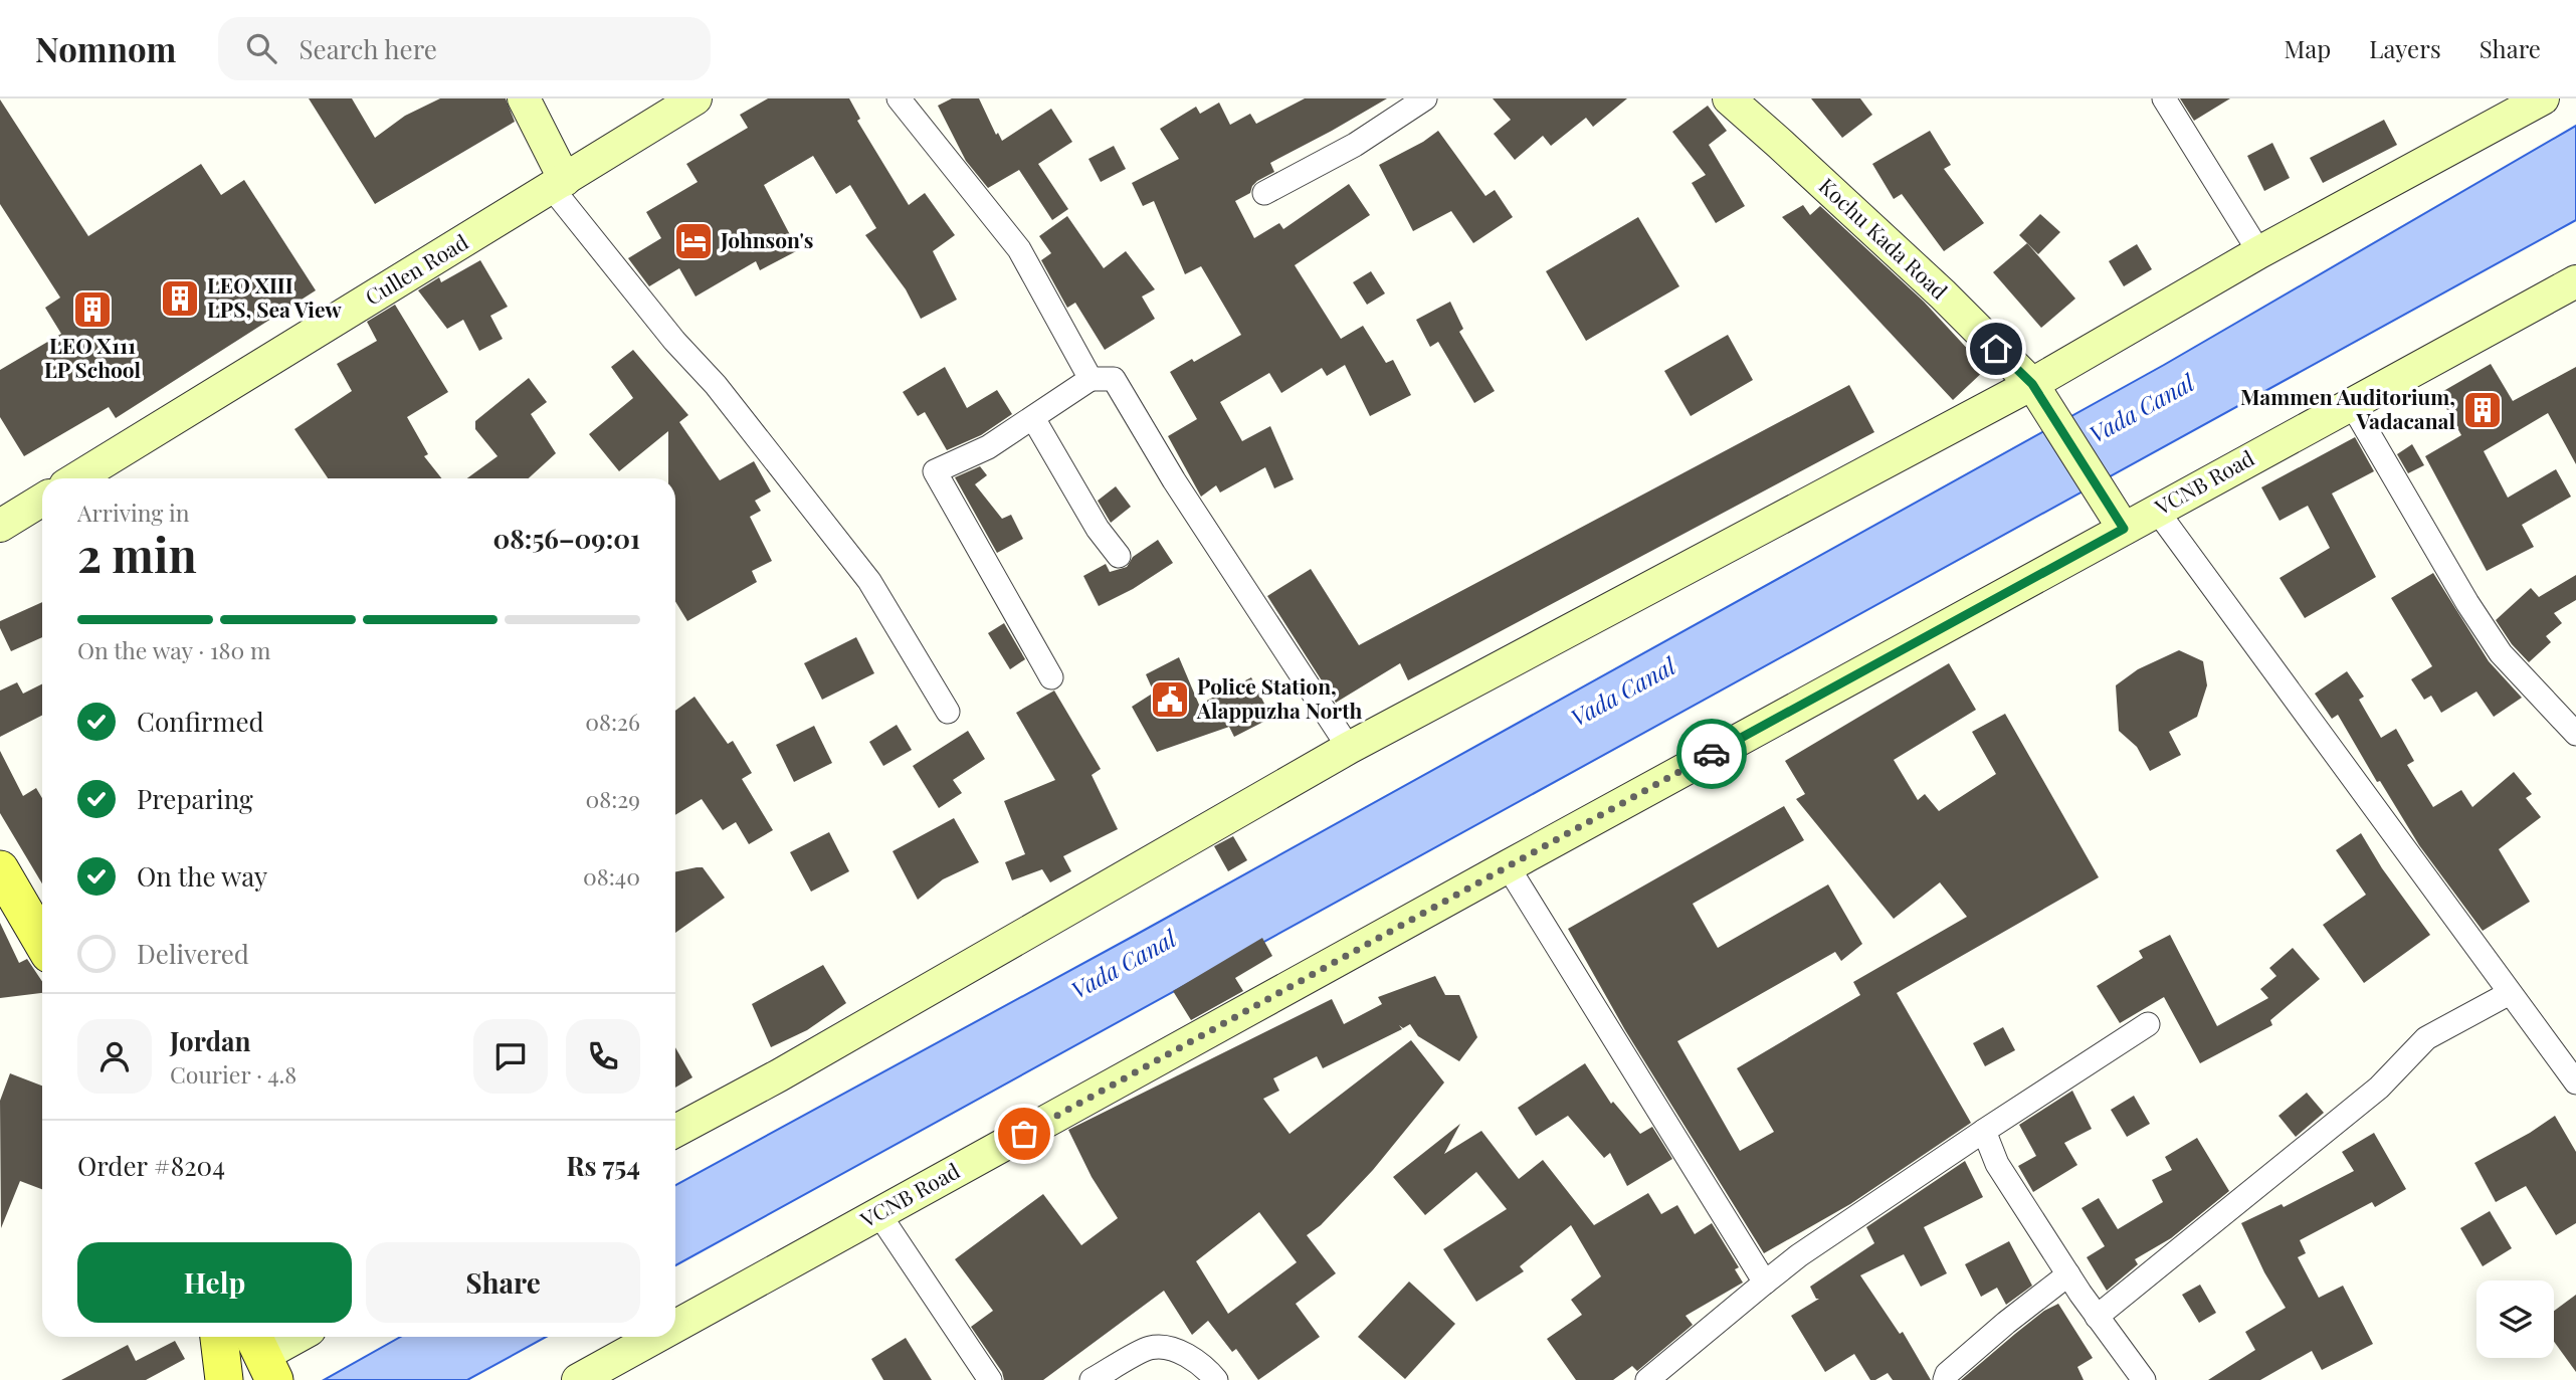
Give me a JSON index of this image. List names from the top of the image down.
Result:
{
  "streets": {
    "main road": ["Kochu Kada Road", "Cullen Road", "VCNB Road"]
  },
  "crossings": [
    ["Kochu Kada Road", "VCNB Road"]
  ],
  "water": ["Vada Canal"],
  "places": {
    "hotel": ["Johnson's"],
    "building": ["LEO XIII LPS, Sea View", "LEO X111 LP School", "Mammen Auditorium, Vadacanal"],
    "public building": ["Police Station, Alappuzha North"]
  },
  "page": {
    "header": "Nomnom",
    "search": "Search here",
    "nav": ["Map", "Layers", "Share"],
    "heading": ["2 min", "Arriving in", "08:56–09:01"],
    "panel": [
      "Jordan",
      "Courier · 4.8",
      "Order #8204",
      "Rs 754"
    ],
    "bar": "On the way · 180 m",
    "list": [
      ["Confirmed", "08:26"],
      ["Preparing", "08:29"],
      ["On the way", "08:40"],
      "Delivered"
    ],
    "buttons": ["Help", "Share"]
  }
}
